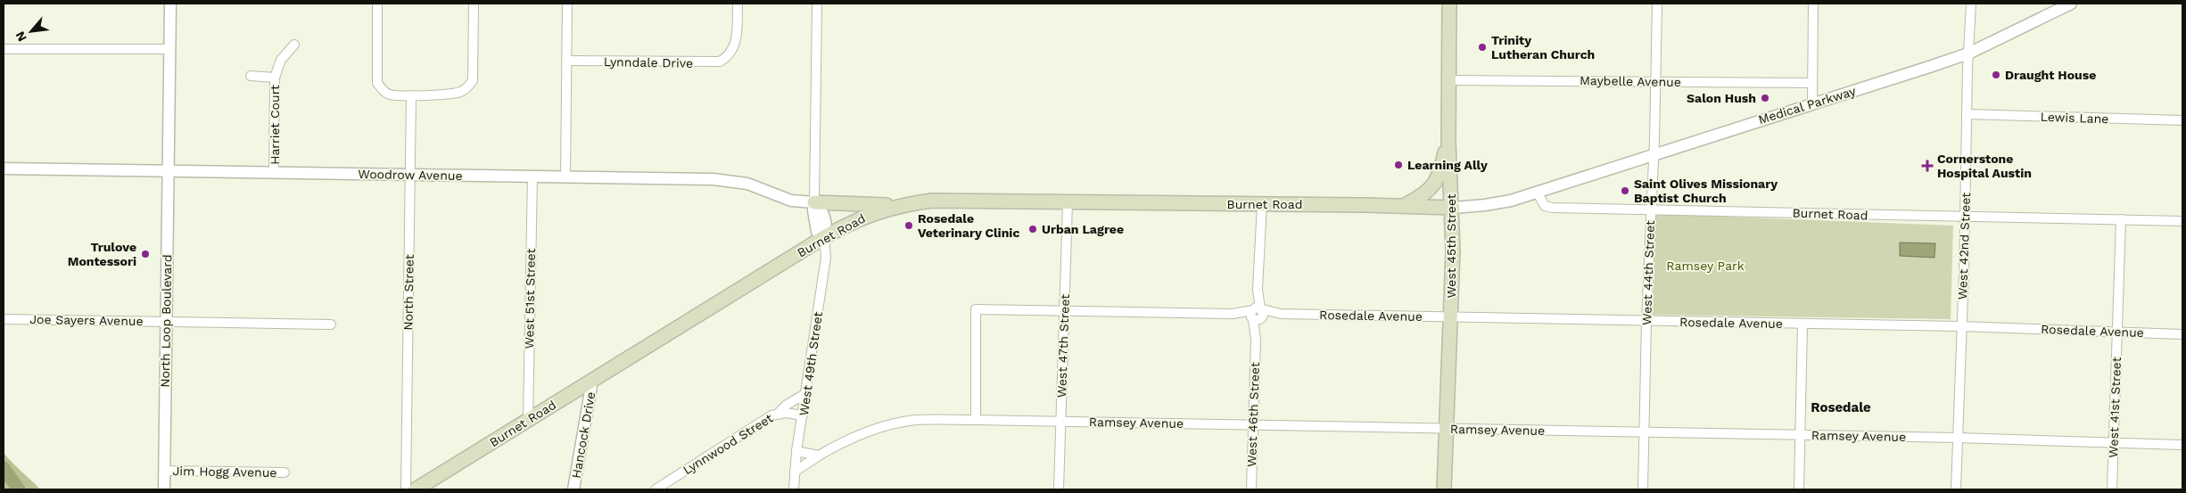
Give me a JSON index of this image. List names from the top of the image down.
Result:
{
  "streets": {
    "main road": ["Burnet Road", "West 45th Street"],
    "street": [
      "Lynndale Drive",
      "Maybelle Avenue",
      "Medical Parkway",
      "Lewis Lane",
      "Harriet Court",
      "Woodrow Avenue",
      "West 42nd Street",
      "West 44th Street",
      "North Street",
      "West 51st Street",
      "Rosedale Avenue",
      "Joe Sayers Avenue",
      "North Loop Boulevard",
      "West 47th Street",
      "West 49th Street",
      "West 41st Street",
      "West 46th Street",
      "Ramsey Avenue",
      "Hancock Drive",
      "Lynnwood Street",
      "Jim Hogg Avenue"
    ]
  },
  "crossings": [
    ["Maybelle Avenue", "West 45th Street"],
    ["Maybelle Avenue", "West 44th Street"],
    ["Medical Parkway", "Burnet Road"],
    ["Medical Parkway", "West 42nd Street"],
    ["Medical Parkway", "West 44th Street"],
    ["Lewis Lane", "West 42nd Street"],
    ["Harriet Court", "Woodrow Avenue"],
    ["Woodrow Avenue", "North Street"],
    ["Woodrow Avenue", "West 51st Street"],
    ["Woodrow Avenue", "North Loop Boulevard"],
    ["Woodrow Avenue", "West 49th Street"],
    ["Burnet Road", "West 45th Street"],
    ["Burnet Road", "West 42nd Street"],
    ["Burnet Road", "West 44th Street"],
    ["Burnet Road", "West 51st Street"],
    ["Burnet Road", "West 47th Street"],
    ["Burnet Road", "West 49th Street"],
    ["Burnet Road", "West 41st Street"],
    ["Burnet Road", "West 46th Street"],
    ["Burnet Road", "Hancock Drive"],
    ["West 45th Street", "Rosedale Avenue"],
    ["West 45th Street", "Ramsey Avenue"],
    ["West 42nd Street", "Rosedale Avenue"],
    ["West 42nd Street", "Ramsey Avenue"],
    ["West 44th Street", "Rosedale Avenue"],
    ["West 44th Street", "Ramsey Avenue"],
    ["Rosedale Avenue", "West 47th Street"],
    ["Rosedale Avenue", "West 41st Street"],
    ["Rosedale Avenue", "West 46th Street"],
    ["Rosedale Avenue", "Ramsey Avenue"],
    ["Joe Sayers Avenue", "North Loop Boulevard"],
    ["North Loop Boulevard", "Jim Hogg Avenue"],
    ["West 47th Street", "Ramsey Avenue"],
    ["West 49th Street", "Ramsey Avenue"],
    ["West 49th Street", "Lynnwood Street"],
    ["West 41st Street", "Ramsey Avenue"],
    ["West 46th Street", "Ramsey Avenue"]
  ],
  "districts": ["Rosedale"],
  "parks": ["Ramsey Park"],
  "places": {
    "other": [
      "Trinity Lutheran Church",
      "Draught House",
      "Salon Hush",
      "Learning Ally",
      "Saint Olives Missionary Baptist Church",
      "Rosedale Veterinary Clinic",
      "Urban Lagree",
      "Trulove Montessori"
    ],
    "health": ["Cornerstone Hospital Austin"]
  },
  "north": "bottom left"
}
